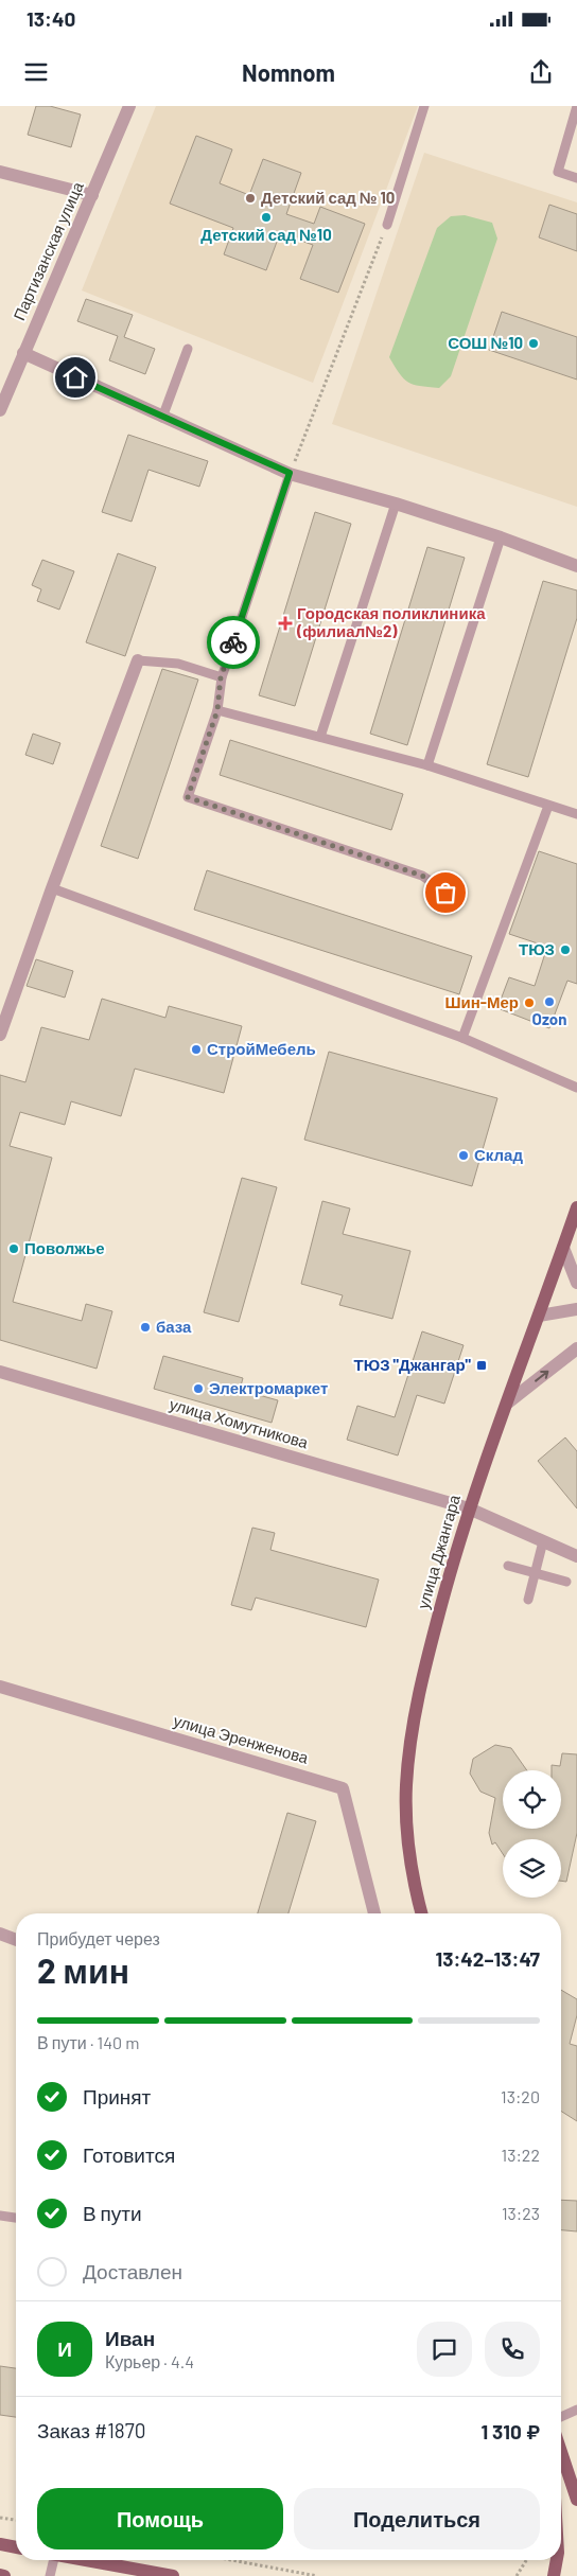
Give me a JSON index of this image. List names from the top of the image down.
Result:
{
  "streets": {
    "main road": ["улица Джангара"],
    "street": ["Партизанская улица", "улица Хомутникова", "улица Эренженова"]
  },
  "crossings": [
    ["улица Хомутникова", "улица Джангара"]
  ],
  "places": {
    "other": [
      "Детский сад № 10",
      "Детский сад №10",
      "СОШ №10",
      "ТЮЗ",
      "Ozon",
      "Шин-Мер",
      "СтройМебель",
      "Склад",
      "Поволжье",
      "база",
      "Электромаркет"
    ],
    "health": ["Городская поликлиника (филиал№2)"],
    "transit": ["ТЮЗ \"Джангар\""]
  },
  "page": {
    "status": "13:40",
    "header": "Nomnom",
    "heading": ["2 мин", "Прибудет через", "13:42–13:47"],
    "panel": [
      "Иван",
      "Курьер · 4.4",
      "Заказ #1870",
      "1 310 ₽"
    ],
    "bar": "В пути · 140 m",
    "list": [
      ["Принят", "13:20"],
      ["Готовится", "13:22"],
      ["В пути", "13:23"],
      "Доставлен"
    ],
    "round": "И",
    "buttons": ["Помощь", "Поделиться"]
  }
}
